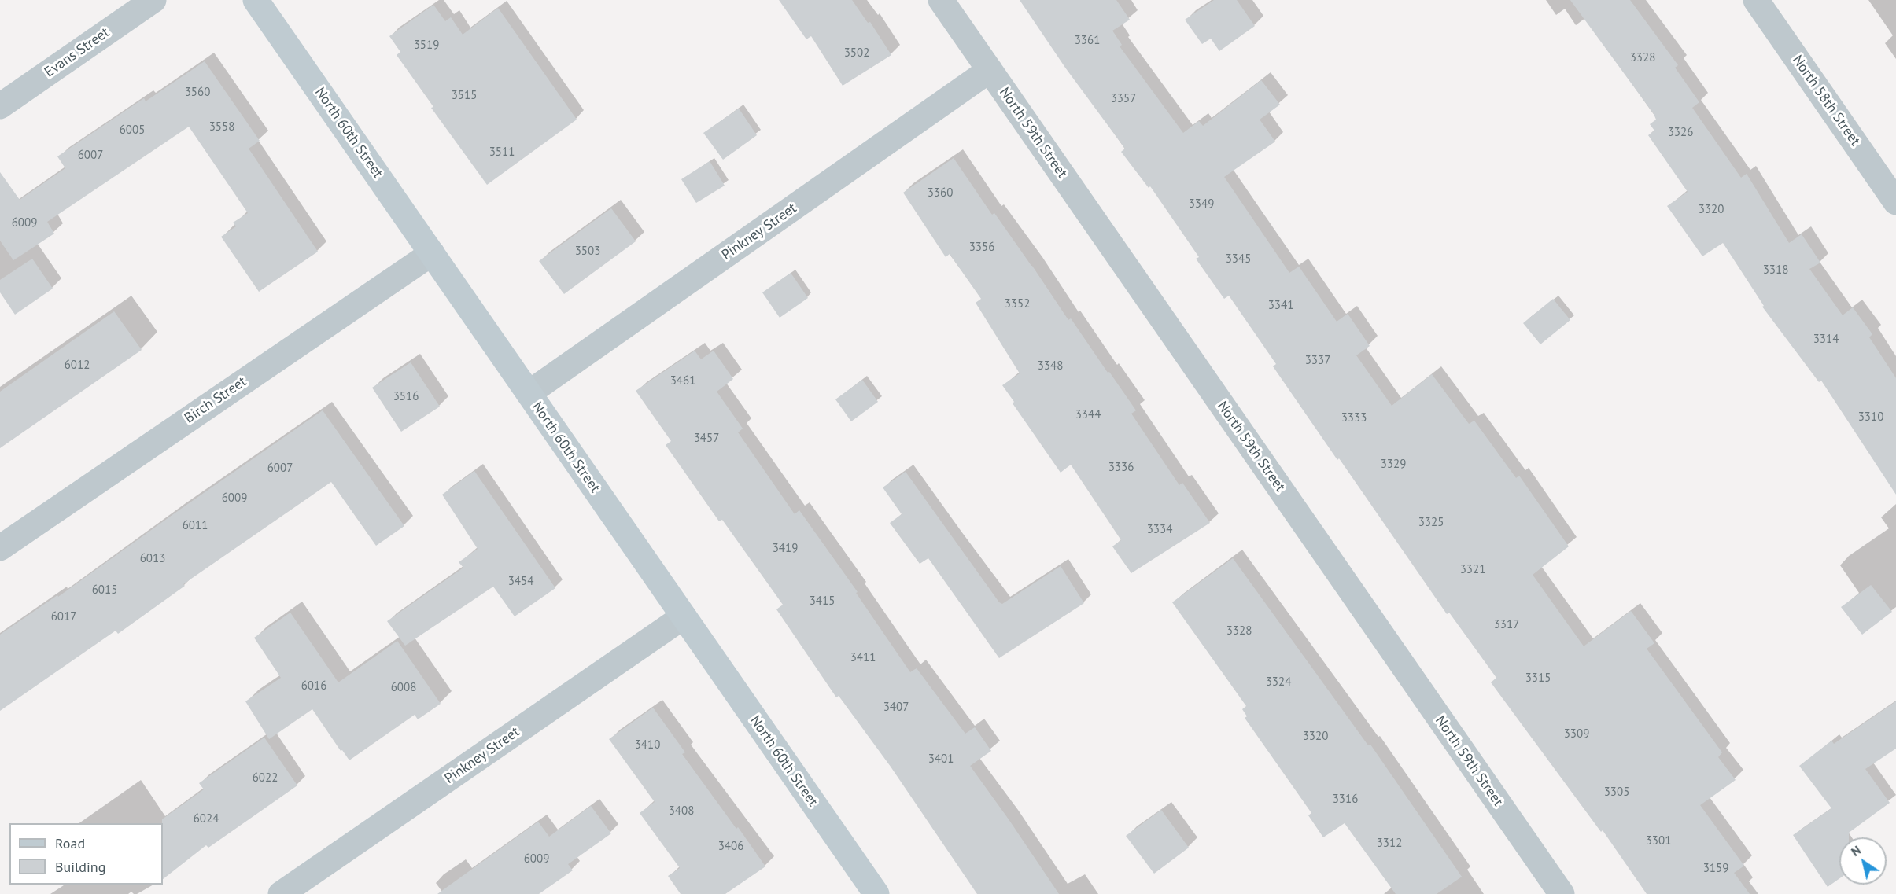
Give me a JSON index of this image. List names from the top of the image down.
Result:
{
  "streets": {
    "main road": ["North 60th Street"],
    "street": [
      "Evans Street",
      "North 58th Street",
      "North 59th Street",
      "Pinkney Street",
      "Birch Street"
    ]
  },
  "crossings": [
    ["North 60th Street", "Pinkney Street"],
    ["North 60th Street", "Birch Street"],
    ["North 59th Street", "Pinkney Street"]
  ],
  "house_numbers": [
    "3361",
    "3519",
    "3502",
    "3328",
    "3560",
    "3515",
    "3357",
    "3558",
    "6005",
    "3326",
    "3511",
    "6007",
    "3360",
    "3349",
    "3320",
    "6009",
    "3356",
    "3503",
    "3345",
    "3318",
    "3352",
    "3341",
    "3314",
    "3337",
    "6012",
    "3348",
    "3461",
    "3516",
    "3344",
    "3310",
    "3333",
    "3457",
    "3329",
    "3336",
    "6007",
    "6009",
    "3325",
    "6011",
    "3334",
    "3419",
    "6013",
    "3321",
    "3454",
    "6015",
    "3415",
    "6017",
    "3317",
    "3328",
    "3411",
    "3315",
    "3324",
    "6016",
    "6008",
    "3407",
    "3309",
    "3320",
    "3410",
    "3401",
    "6022",
    "3305",
    "3316",
    "3408",
    "6024",
    "3301",
    "3312",
    "3406",
    "6009",
    "3159"
  ],
  "legend": ["Road", "Building"],
  "north": "top left"
}
